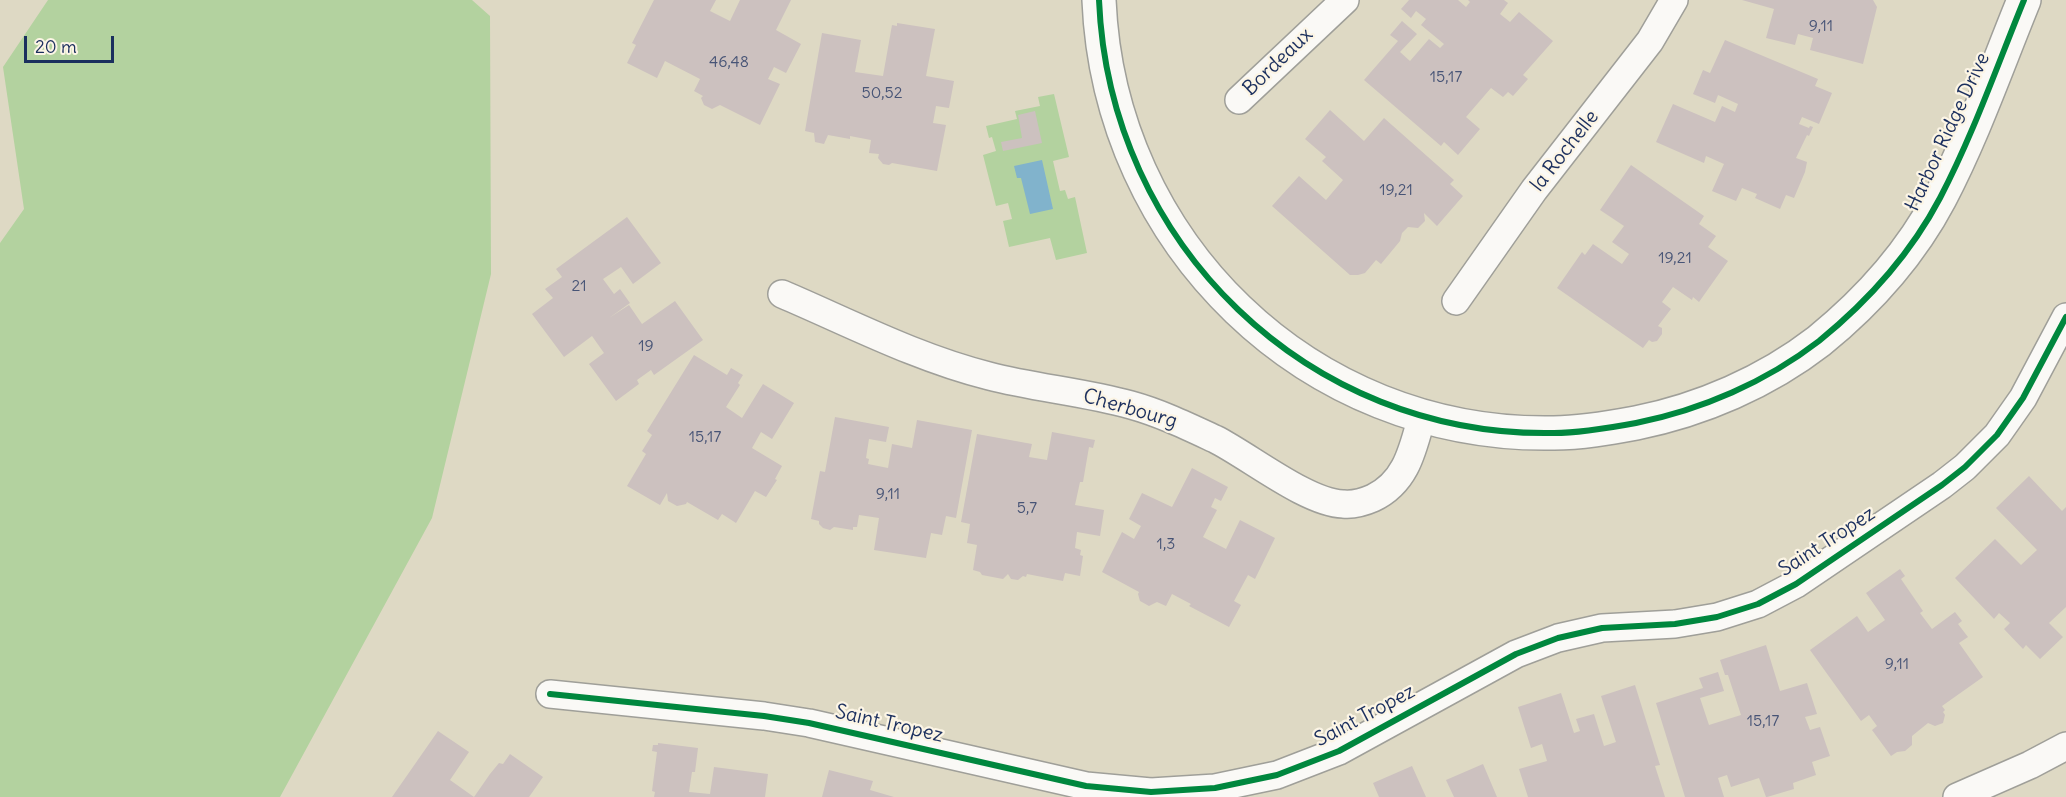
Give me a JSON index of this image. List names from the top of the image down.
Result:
{
  "streets": {
    "street": [
      "Bordeaux",
      "Harbor Ridge Drive",
      "la Rochelle",
      "Cherbourg",
      "Saint Tropez"
    ]
  },
  "crossings": [
    ["Harbor Ridge Drive", "Cherbourg"]
  ],
  "house_numbers": [
    "9,11",
    "46,48",
    "15,17",
    "50,52",
    "19,21",
    "19,21",
    "21",
    "19",
    "15,17",
    "9,11",
    "5,7",
    "1,3",
    "9,11",
    "15,17"
  ],
  "scale_bar": "20 m"
}
